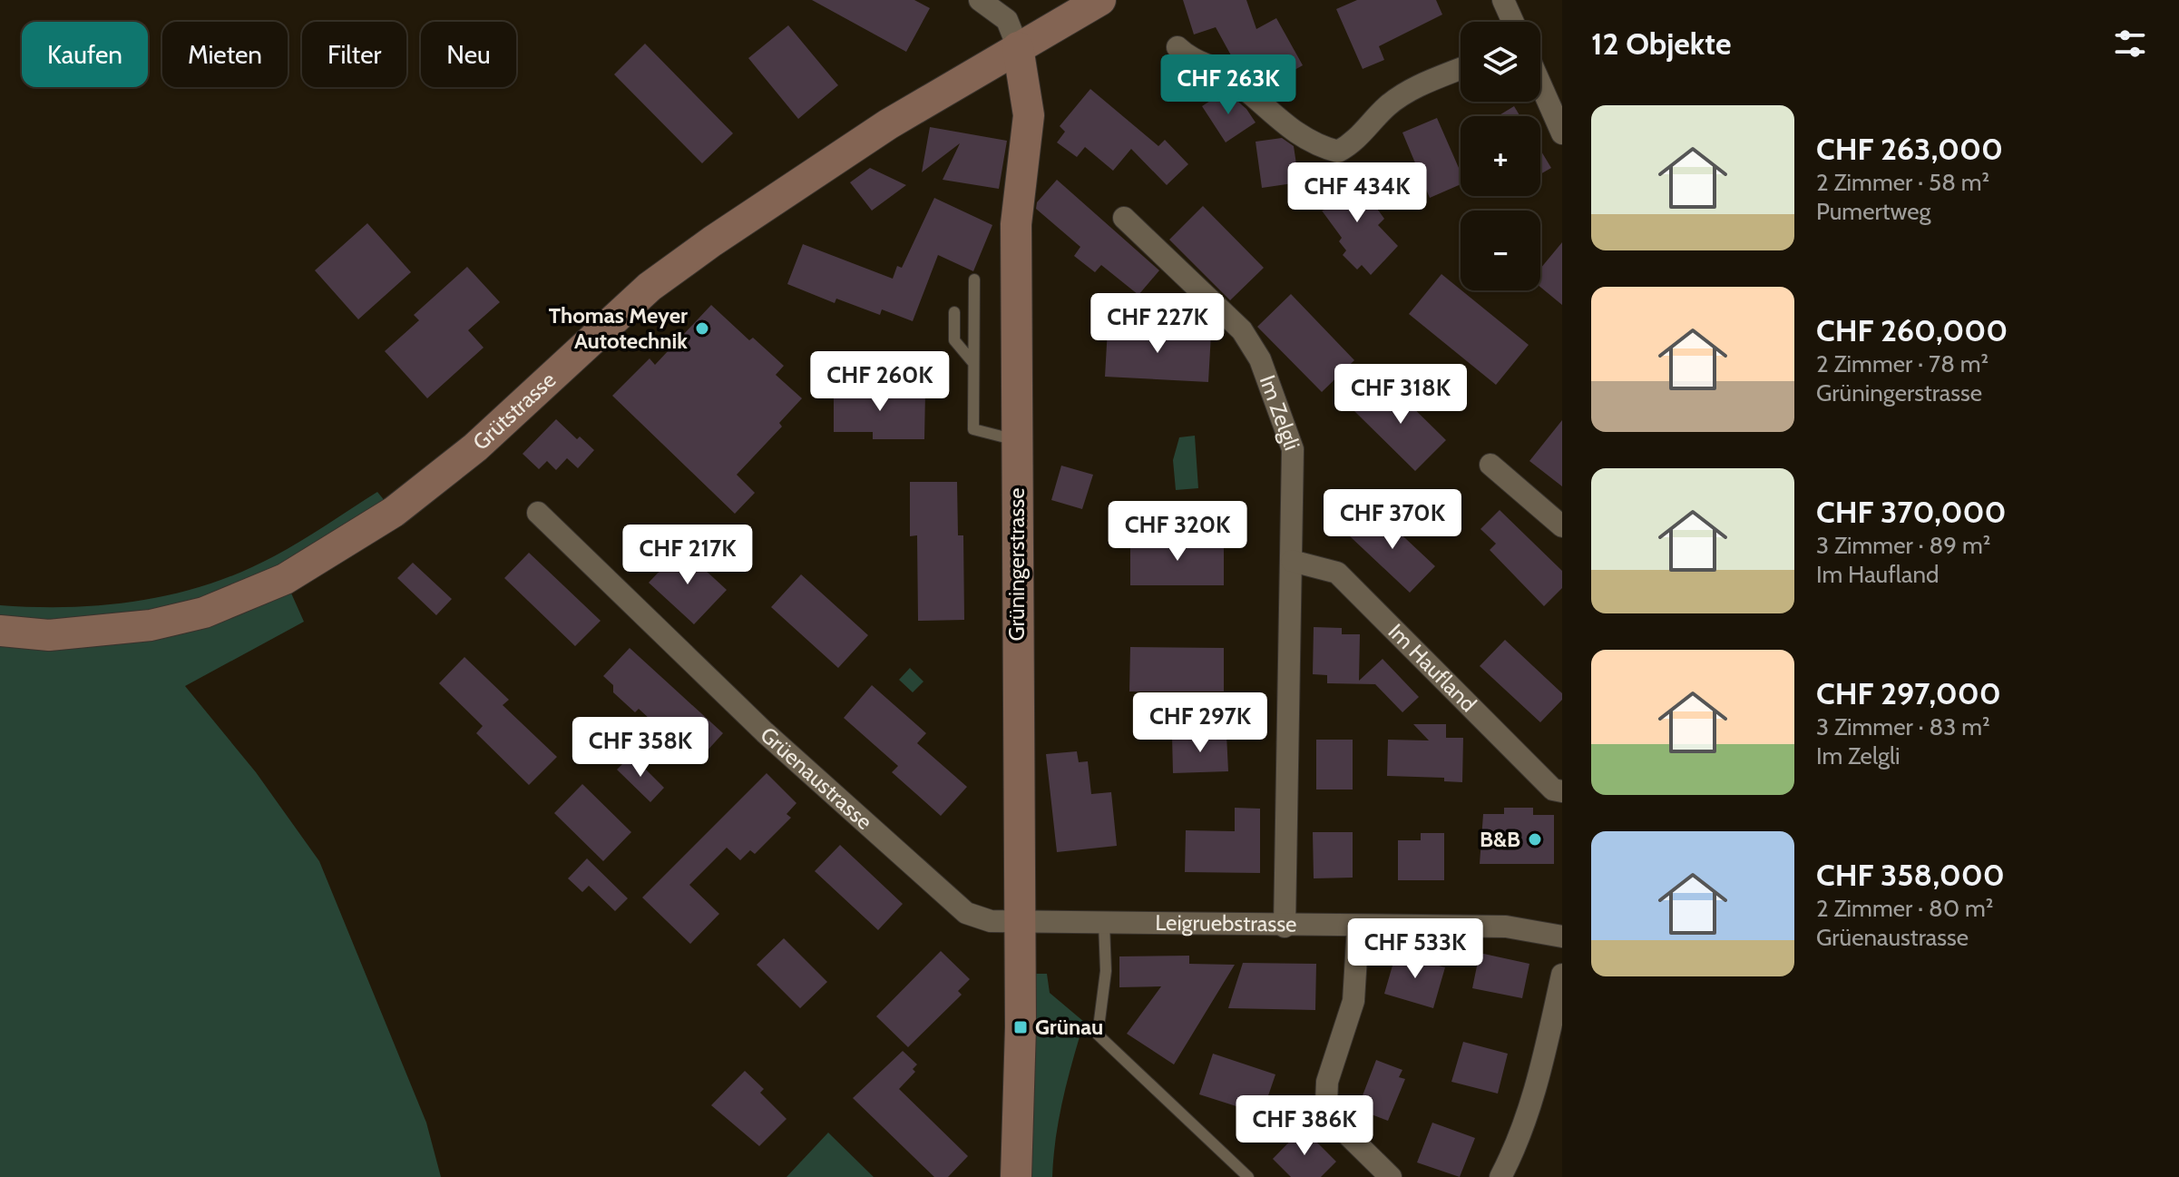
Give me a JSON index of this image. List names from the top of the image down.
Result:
{
  "streets": {
    "main road": ["Grütstrasse", "Grüningerstrasse"],
    "street": [
      "Im Zelgli",
      "Im Haufland",
      "Grüenaustrasse",
      "Leigruebstrasse"
    ]
  },
  "crossings": [
    ["Grütstrasse", "Grüningerstrasse"],
    ["Im Zelgli", "Im Haufland"],
    ["Im Zelgli", "Leigruebstrasse"],
    ["Grüningerstrasse", "Grüenaustrasse"],
    ["Grüningerstrasse", "Leigruebstrasse"],
    ["Grüenaustrasse", "Leigruebstrasse"]
  ],
  "places": {
    "other": ["Thomas Meyer Autotechnik", "B&B"],
    "transit": ["Grünau"]
  },
  "page": {
    "heading": "12 Objekte",
    "map_buttons": ["+", "−"],
    "chip": [
      "Kaufen",
      "Mieten",
      "Filter",
      "Neu"
    ],
    "price": [
      "CHF 263K",
      "CHF 434K",
      "CHF 227K",
      "CHF 260K",
      "CHF 318K",
      "CHF 370K",
      "CHF 320K",
      "CHF 217K",
      "CHF 297K",
      "CHF 358K",
      "CHF 533K",
      "CHF 386K"
    ],
    "list": [
      {
        "name": "CHF 263,000",
        "note": "2 Zimmer · 58 m² · Pumertweg"
      },
      {
        "name": "CHF 260,000",
        "note": "2 Zimmer · 78 m² · Grüningerstrasse"
      },
      {
        "name": "CHF 370,000",
        "note": "3 Zimmer · 89 m² · Im Haufland"
      },
      {
        "name": "CHF 297,000",
        "note": "3 Zimmer · 83 m² · Im Zelgli"
      },
      {
        "name": "CHF 358,000",
        "note": "2 Zimmer · 80 m² · Grüenaustrasse"
      }
    ]
  }
}
